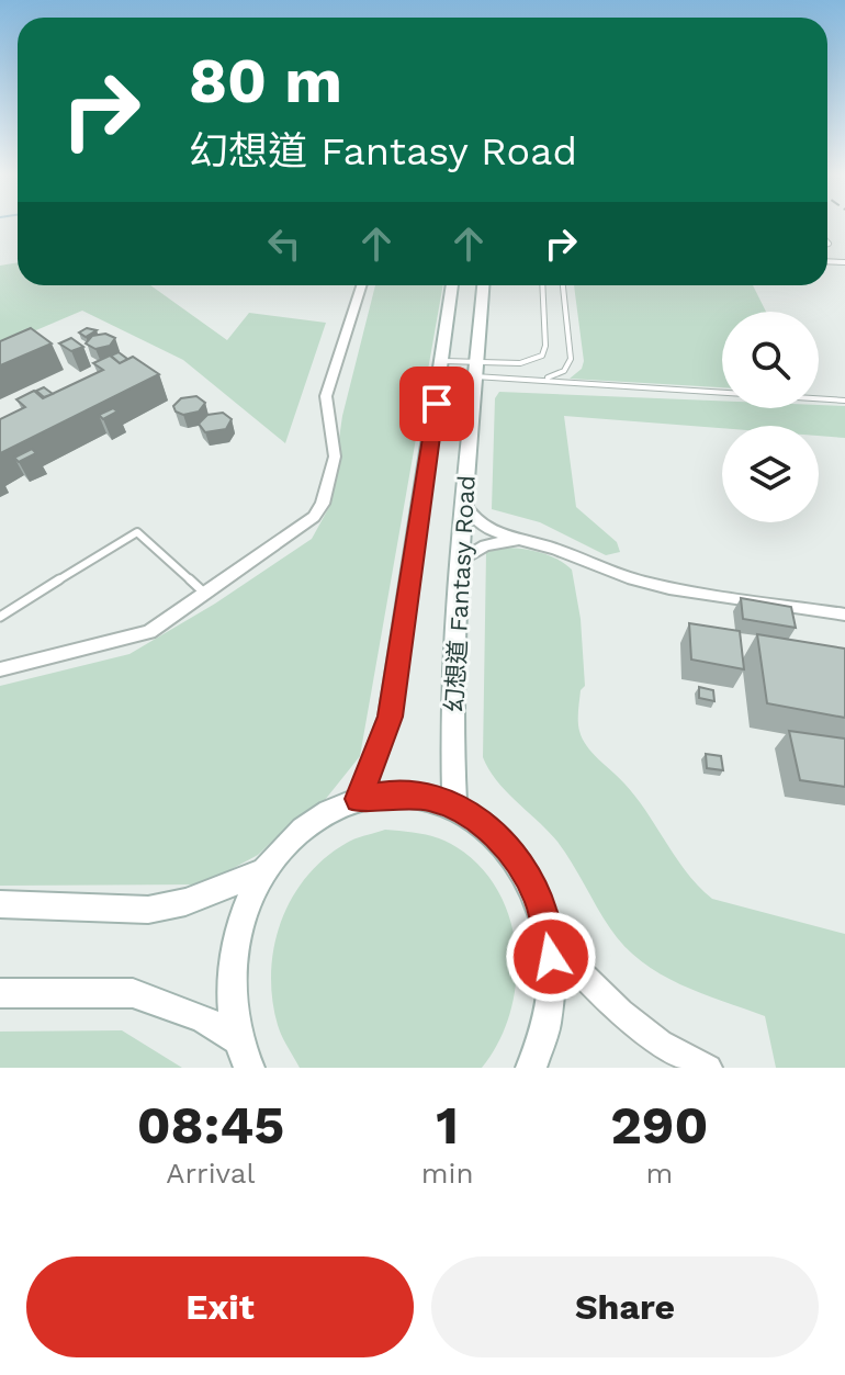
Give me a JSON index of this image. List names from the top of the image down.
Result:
{
  "streets": {
    "main road": ["幻想道 Fantasy Road"]
  },
  "page": {
    "turn": ["80 m", "幻想道 Fantasy Road"],
    "eta": [
      "08:45",
      "Arrival",
      "1",
      "min",
      "290",
      "m"
    ],
    "buttons": ["Exit", "Share"]
  }
}
